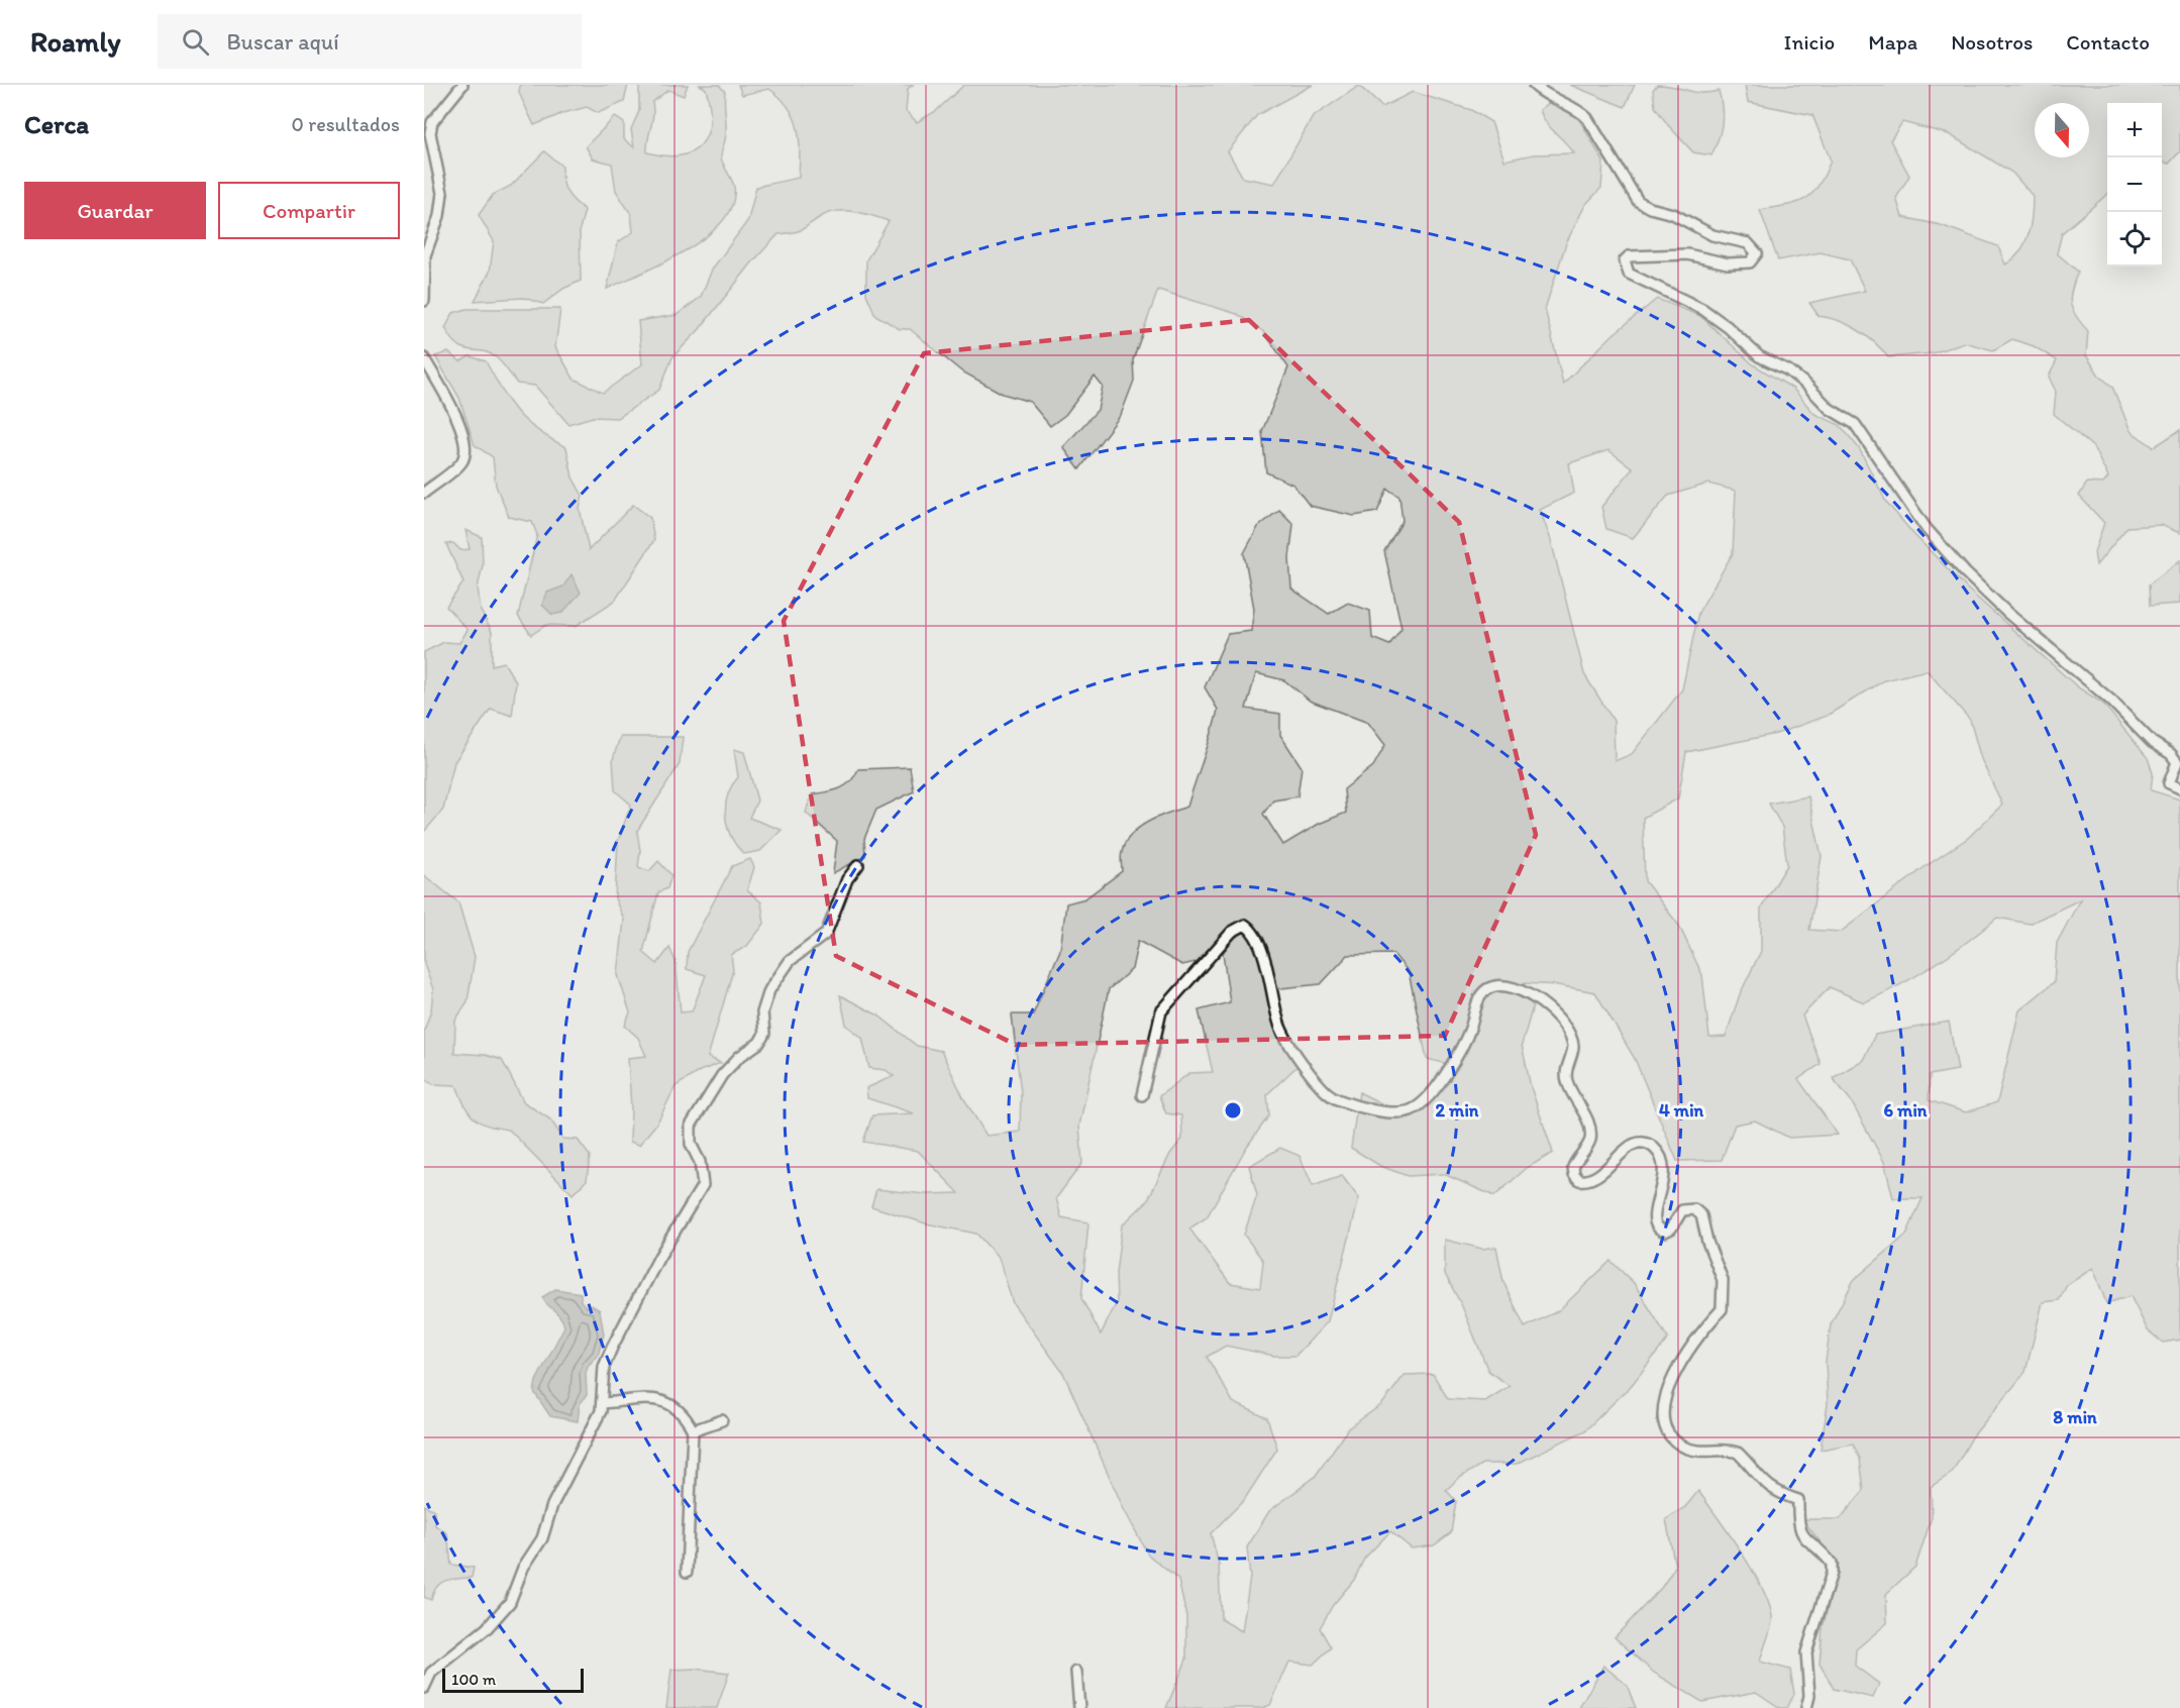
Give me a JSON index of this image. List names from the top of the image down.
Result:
{
  "scale_bar": "100 m",
  "north": "bottom",
  "page": {
    "header": "Roamly",
    "search": "Buscar aquí",
    "nav": [
      "Inicio",
      "Mapa",
      "Nosotros",
      "Contacto"
    ],
    "heading": ["Cerca", "0 resultados"],
    "map_buttons": ["+", "−"],
    "buttons": ["Guardar", "Compartir"],
    "scale": "100 m"
  },
  "rings": [
    "2 min",
    "4 min",
    "6 min",
    "8 min"
  ]
}
